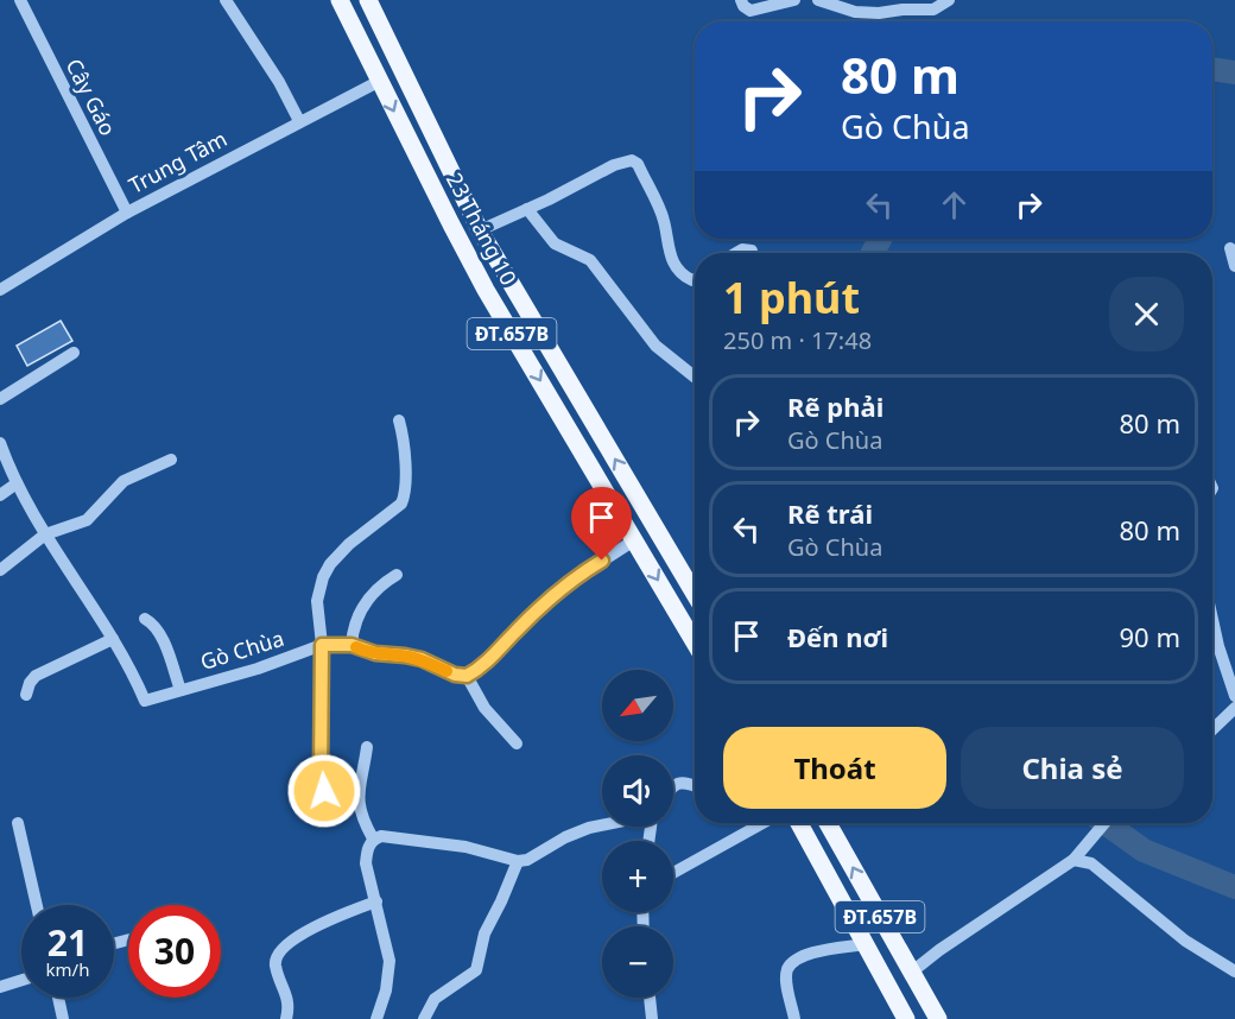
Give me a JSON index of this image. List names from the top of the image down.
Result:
{
  "streets": {
    "main road": ["23 Tháng 10", "ĐT.657B"],
    "street": ["Cây Gáo", "Trung Tâm", "Gò Chùa"]
  },
  "crossings": [
    ["Cây Gáo", "Trung Tâm"],
    ["Trung Tâm", "23 Tháng 10"]
  ],
  "north": "bottom left",
  "page": {
    "turn": ["80 m", "Gò Chùa"],
    "heading": ["1 phút", "250 m · 17:48"],
    "list": [
      {
        "name": "Rẽ phải",
        "note": "Gò Chùa",
        "value": "80 m"
      },
      {
        "name": "Rẽ trái",
        "note": "Gò Chùa",
        "value": "80 m"
      },
      {
        "name": "Đến nơi",
        "value": "90 m"
      }
    ],
    "map_buttons": ["+", "−"],
    "buttons": ["Thoát", "Chia sẻ"],
    "speed": "21 km/h",
    "limit": "30"
  }
}
